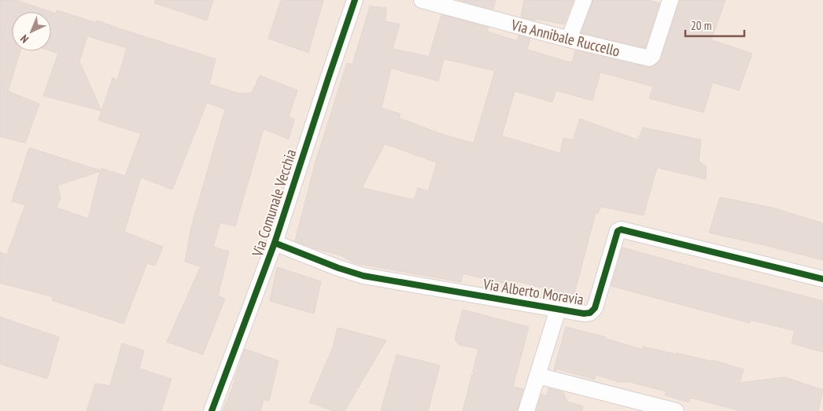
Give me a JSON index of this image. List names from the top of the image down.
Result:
{
  "streets": {
    "street": ["Via Annibale Ruccello", "Via Comunale Vecchia", "Via Alberto Moravia"]
  },
  "crossings": [
    ["Via Comunale Vecchia", "Via Alberto Moravia"]
  ],
  "scale_bar": "20 m",
  "north": "bottom left"
}
